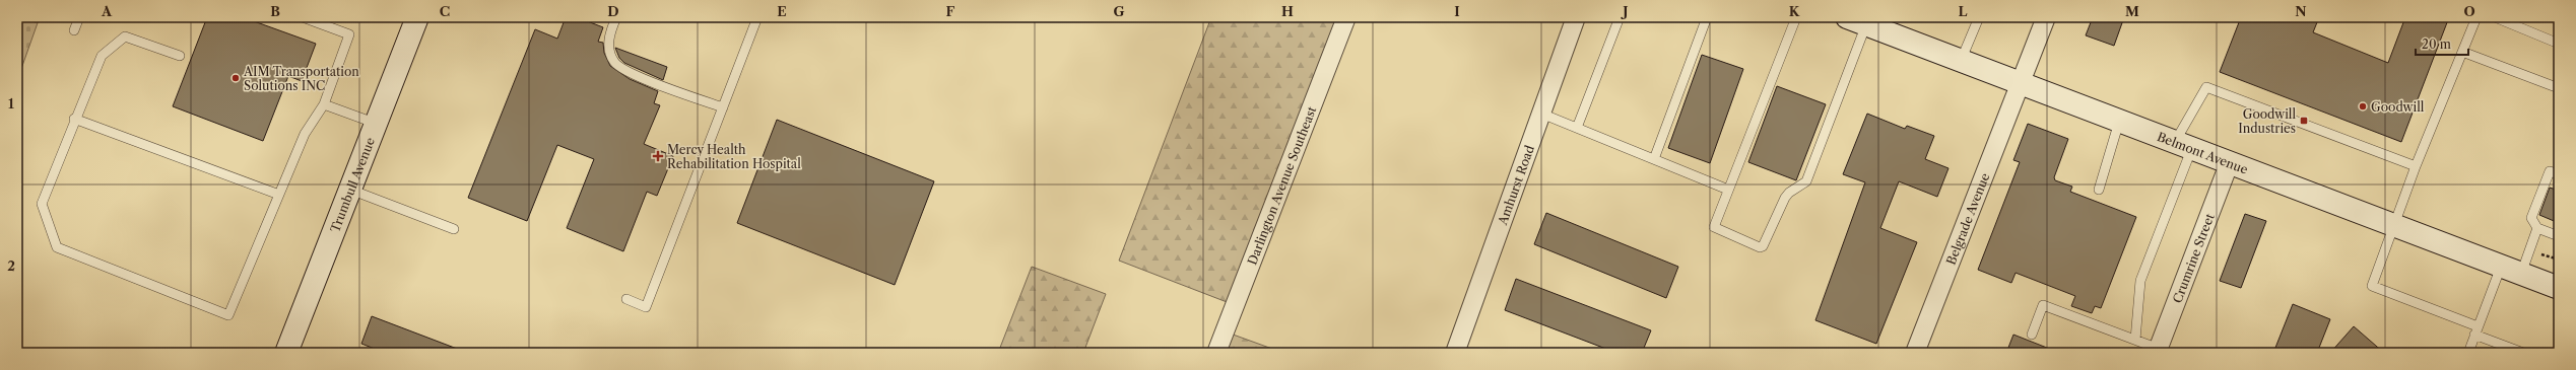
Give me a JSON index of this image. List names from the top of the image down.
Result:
{
  "streets": {
    "main road": ["Belmont Avenue", "Trumbull Avenue"],
    "street": [
      "Darlington Avenue Southeast",
      "Amhurst Road",
      "Belgrade Avenue",
      "Crumrine Street"
    ]
  },
  "crossings": [
    ["Belmont Avenue", "Belgrade Avenue"],
    ["Belmont Avenue", "Crumrine Street"]
  ],
  "places": {
    "other": ["AIM Transportation Solutions INC", "Goodwill"],
    "transit": ["Goodwill Industries"],
    "health": ["Mercy Health Rehabilitation Hospital"]
  },
  "scale_bar": "20 m",
  "grid": {
    "columns": [
      "A",
      "B",
      "C",
      "D",
      "E",
      "F",
      "G",
      "H",
      "I",
      "J",
      "K",
      "L",
      "M",
      "N",
      "O"
    ],
    "rows": ["1", "2"]
  }
}
